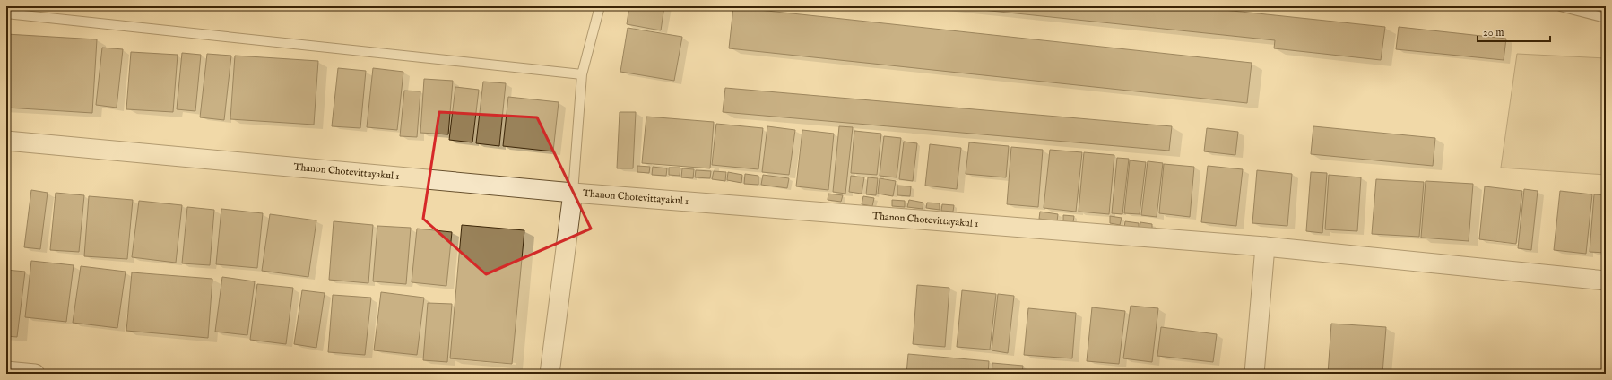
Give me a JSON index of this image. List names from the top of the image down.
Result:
{
  "streets": {
    "street": ["Thanon Chotevittayakul 1"]
  },
  "scale_bar": "20 m"
}
